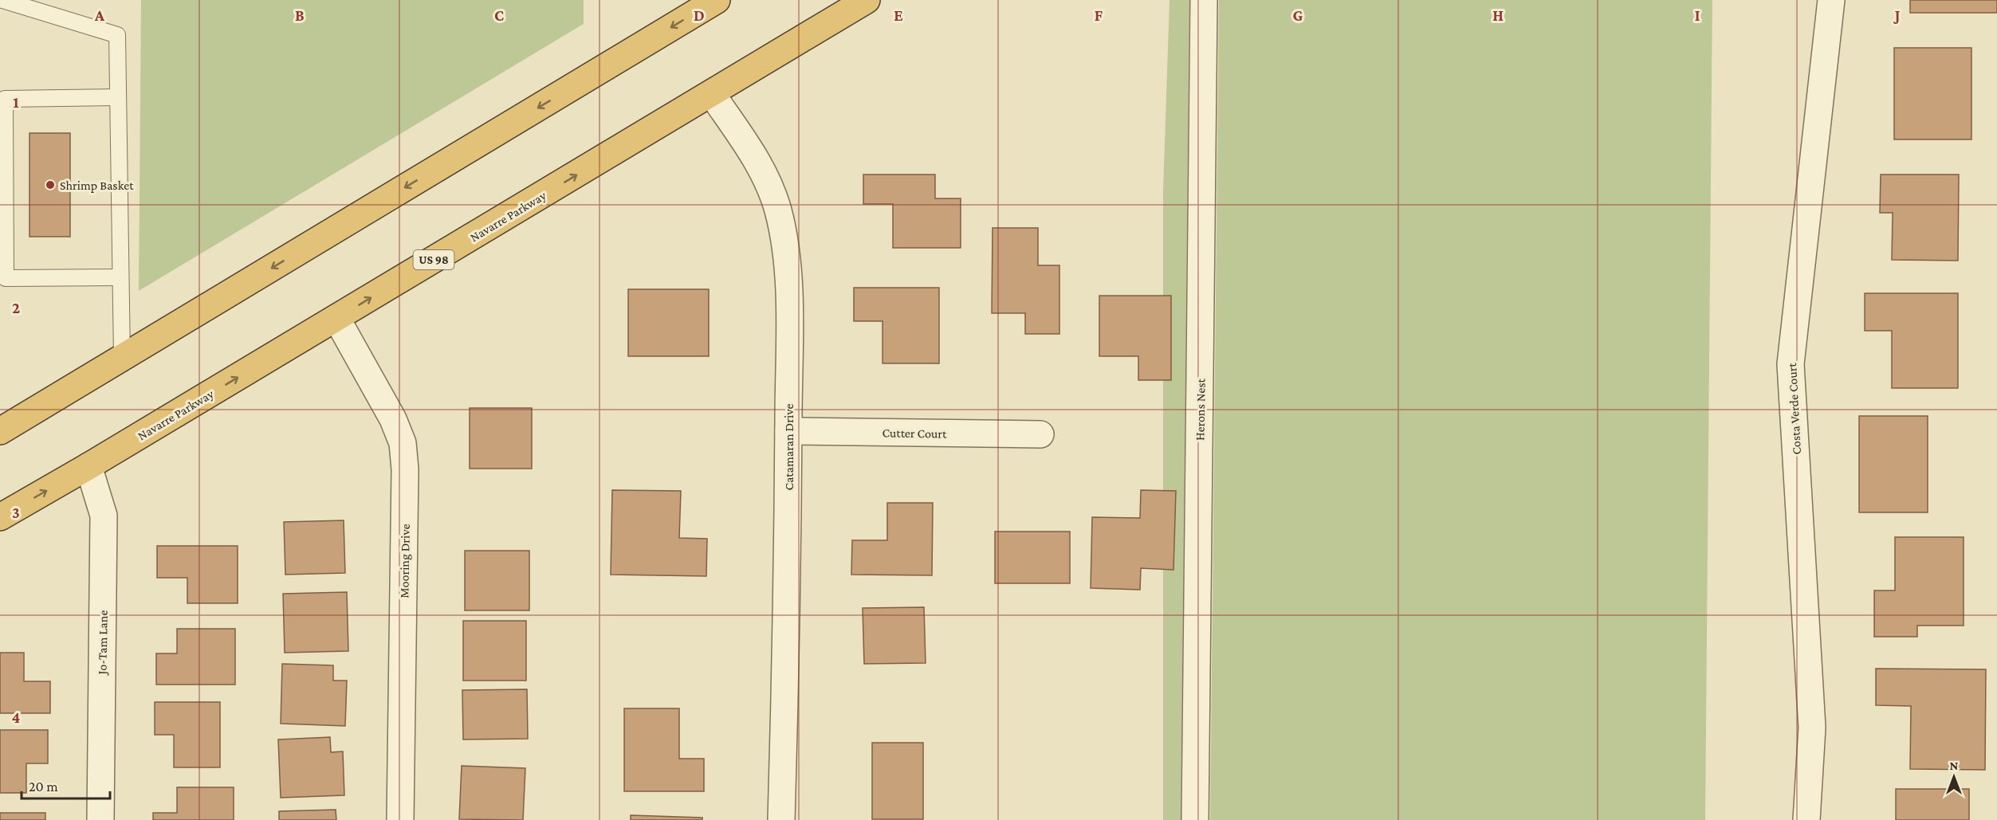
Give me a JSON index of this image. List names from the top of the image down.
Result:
{
  "streets": {
    "highway": ["Navarre Parkway", "US 98"],
    "street": [
      "Costa Verde Court",
      "Herons Nest",
      "Cutter Court",
      "Catamaran Drive",
      "Mooring Drive",
      "Jo-Tam Lane"
    ]
  },
  "crossings": [
    ["Navarre Parkway", "Catamaran Drive"],
    ["Navarre Parkway", "Mooring Drive"],
    ["Navarre Parkway", "Jo-Tam Lane"],
    ["Cutter Court", "Catamaran Drive"]
  ],
  "places": ["Shrimp Basket"],
  "scale_bar": "20 m",
  "north": "top",
  "grid": {
    "columns": [
      "A",
      "B",
      "C",
      "D",
      "E",
      "F",
      "G",
      "H",
      "I",
      "J"
    ],
    "rows": [
      "1",
      "2",
      "3",
      "4"
    ]
  }
}
